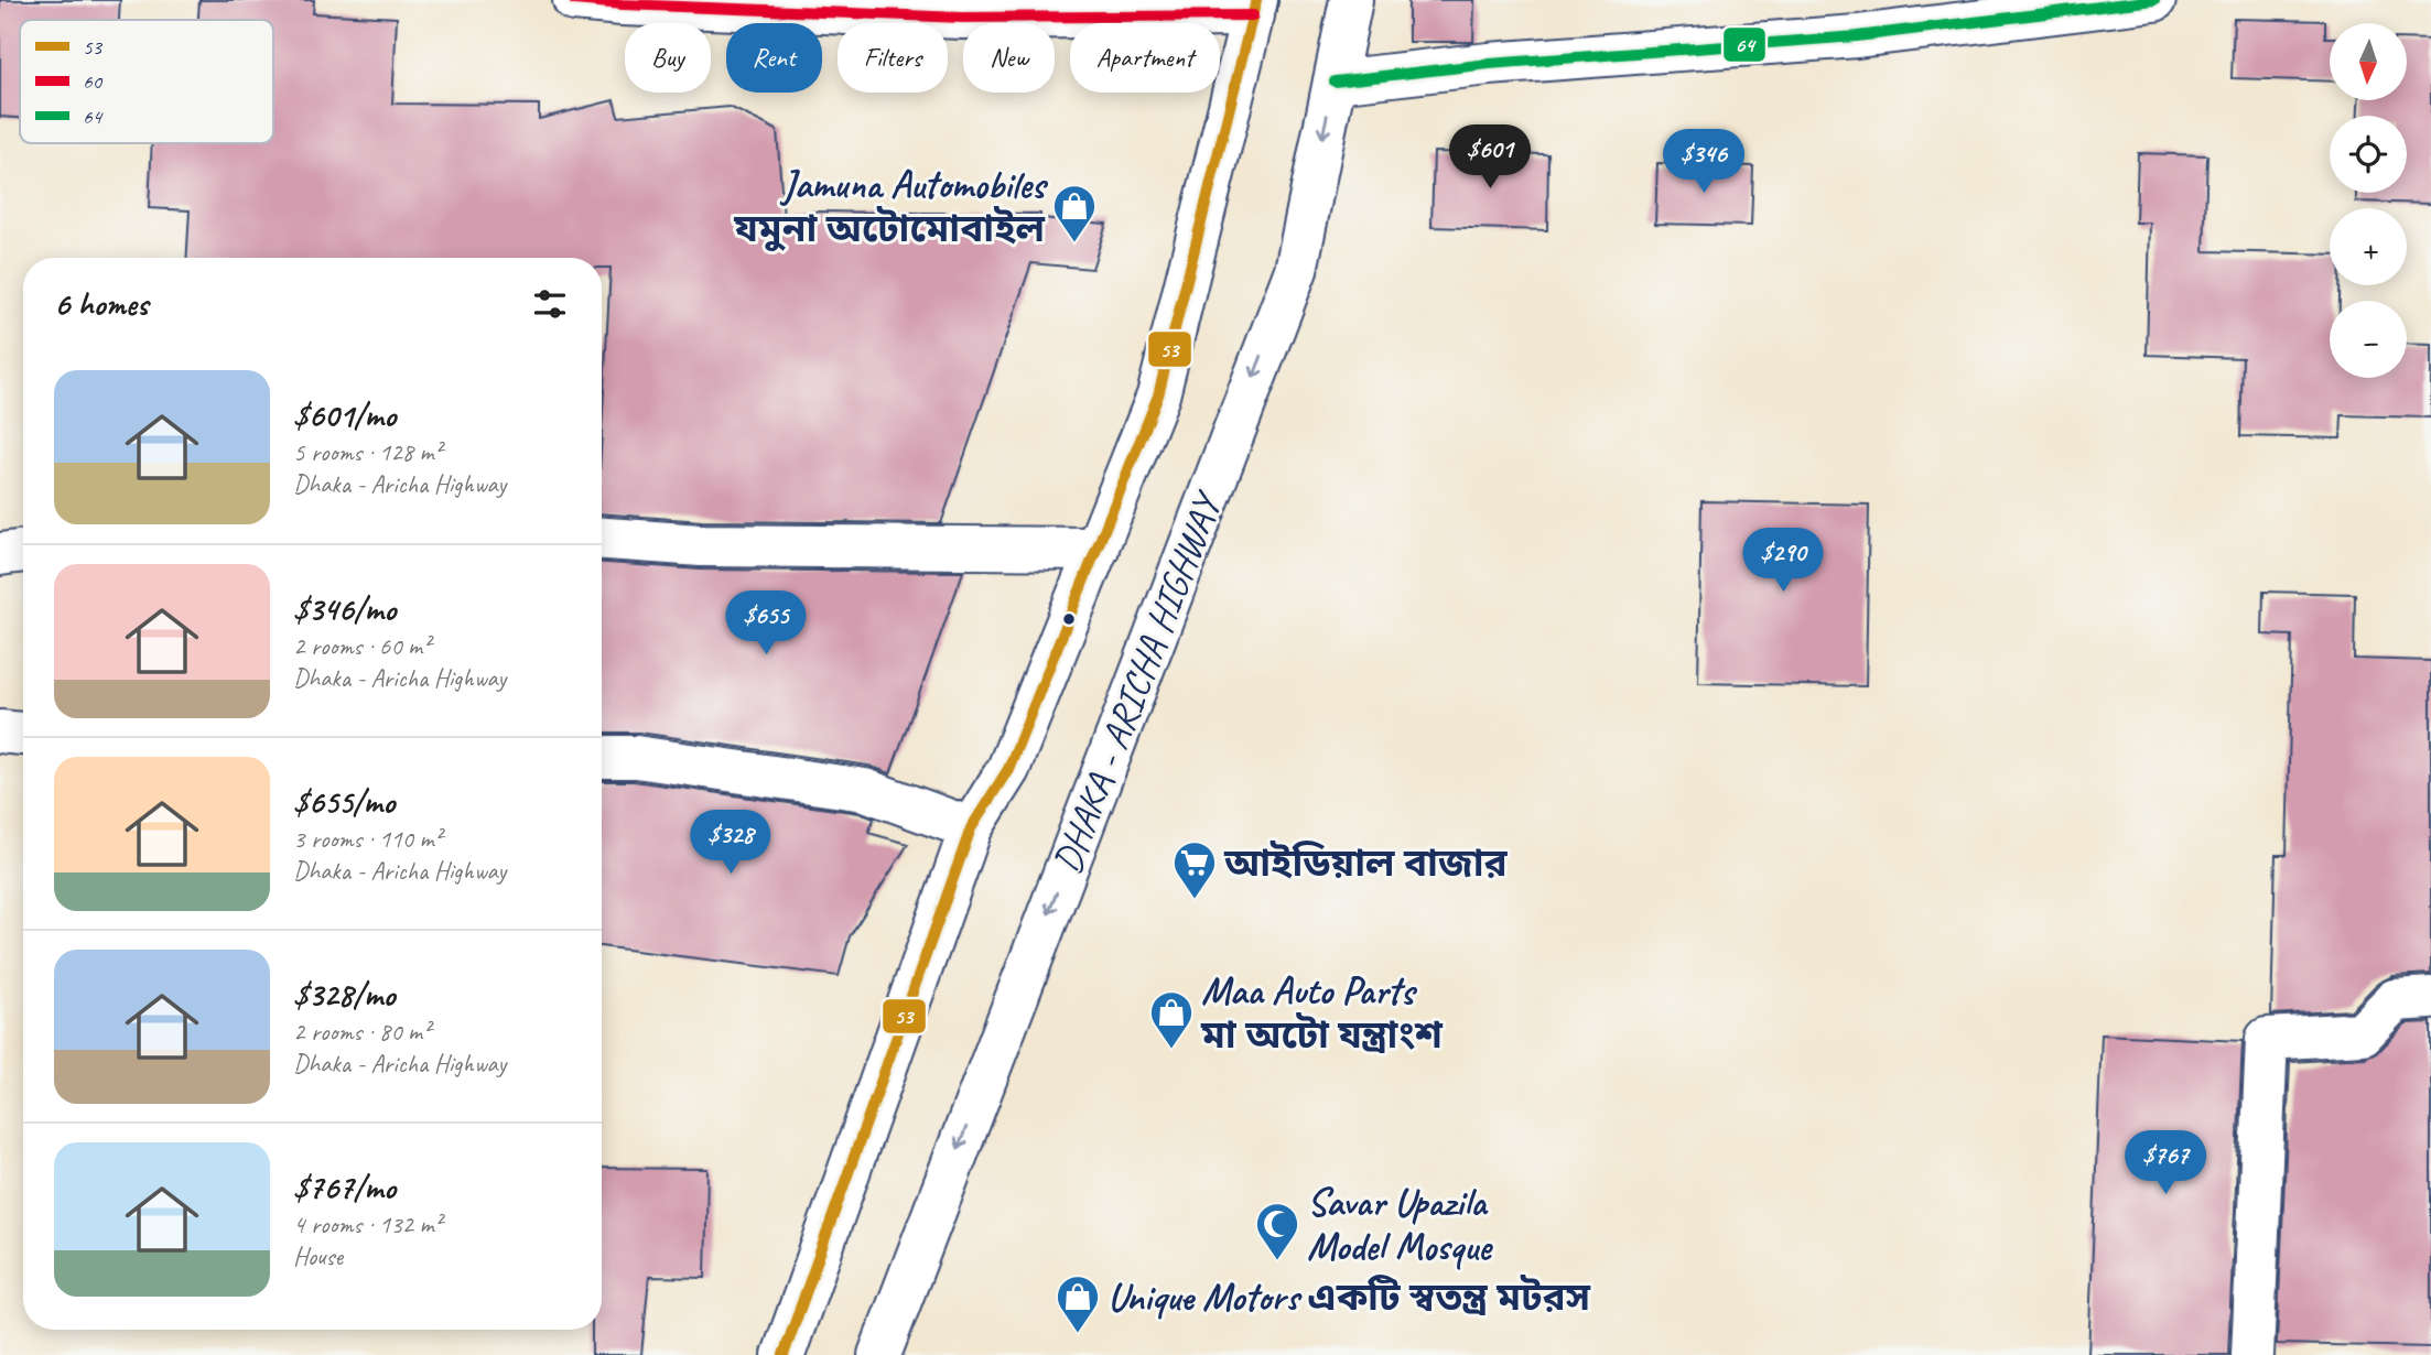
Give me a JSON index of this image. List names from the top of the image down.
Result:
{
  "streets": {
    "main road": ["DHAKA - ARICHA HIGHWAY"]
  },
  "places": {
    "shop": ["Jamuna Automobiles যমুনা অটোমোবাইল", "Maa Auto Parts মা অটো যন্ত্রাংশ", "Unique Motors একটি স্বতন্ত্র মটরস"],
    "supermarket": ["আইডিয়াল বাজার"],
    "mosque": ["Savar Upazila Model Mosque"]
  },
  "lines": ["transit line 53", "transit line 60", "transit line 64"],
  "legend": ["53", "60", "64"],
  "north": "bottom",
  "page": {
    "map_buttons": ["+", "−"],
    "chip": [
      "Buy",
      "Rent",
      "Filters",
      "New",
      "Apartment"
    ],
    "price": [
      "$601",
      "$346",
      "$290",
      "$655",
      "$328",
      "$767"
    ],
    "heading": "6 homes",
    "list": [
      {
        "name": "$601/mo",
        "note": "5 rooms · 128 m² · Dhaka - Aricha Highway"
      },
      {
        "name": "$346/mo",
        "note": "2 rooms · 60 m² · Dhaka - Aricha Highway"
      },
      {
        "name": "$655/mo",
        "note": "3 rooms · 110 m² · Dhaka - Aricha Highway"
      },
      {
        "name": "$328/mo",
        "note": "2 rooms · 80 m² · Dhaka - Aricha Highway"
      },
      {
        "name": "$767/mo",
        "note": "4 rooms · 132 m² · House"
      }
    ]
  }
}
